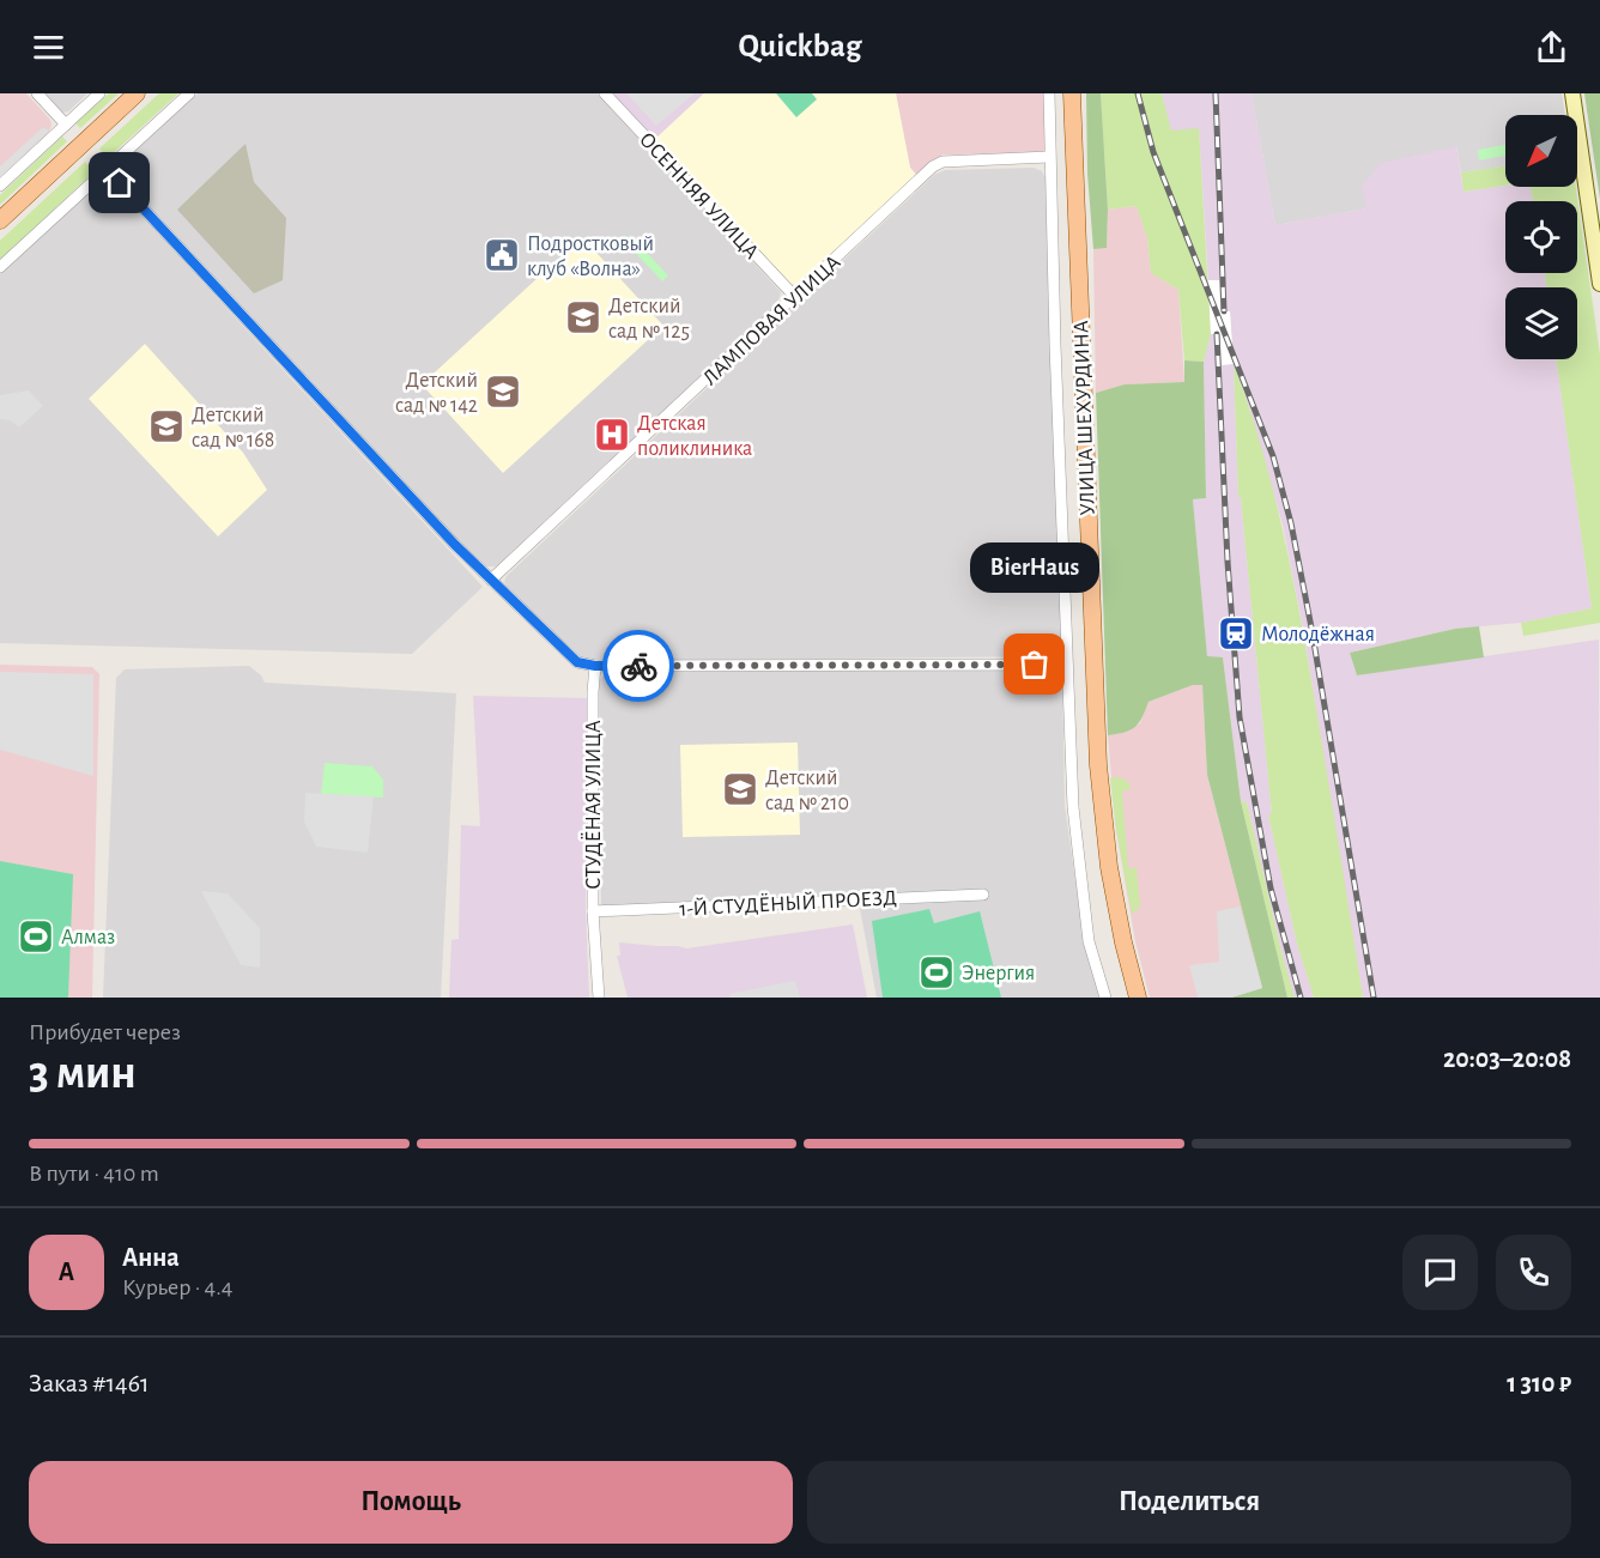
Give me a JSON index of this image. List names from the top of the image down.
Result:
{
  "streets": {
    "main road": ["УЛИЦА ШЕХУРДИНА"],
    "street": [
      "ОСЕННЯЯ УЛИЦА",
      "ЛАМПОВАЯ УЛИЦА",
      "СТУДЁНАЯ УЛИЦА",
      "1-Й СТУДЁНЫЙ ПРОЕЗД"
    ]
  },
  "crossings": [
    ["ОСЕННЯЯ УЛИЦА", "ЛАМПОВАЯ УЛИЦА"],
    ["СТУДЁНАЯ УЛИЦА", "1-Й СТУДЁНЫЙ ПРОЕЗД"]
  ],
  "places": {
    "public building": ["Подростковый клуб «Волна»"],
    "school or university": [
      "Детский сад № 125",
      "Детский сад № 142",
      "Детский сад № 168",
      "Детский сад № 210"
    ],
    "hospital": ["Детская поликлиника"],
    "station": ["Молодёжная"],
    "other": ["BierHaus"],
    "sports": ["Алмаз", "Энергия"]
  },
  "north": "bottom left",
  "page": {
    "header": "Quickbag",
    "bubble": "BierHaus",
    "heading": ["3 мин", "Прибудет через", "20:03–20:08"],
    "panel": [
      "Анна",
      "Курьер · 4.4",
      "Заказ #1461",
      "1 310 ₽"
    ],
    "bar": "В пути · 410 m",
    "round": "А",
    "buttons": ["Помощь", "Поделиться"]
  }
}
